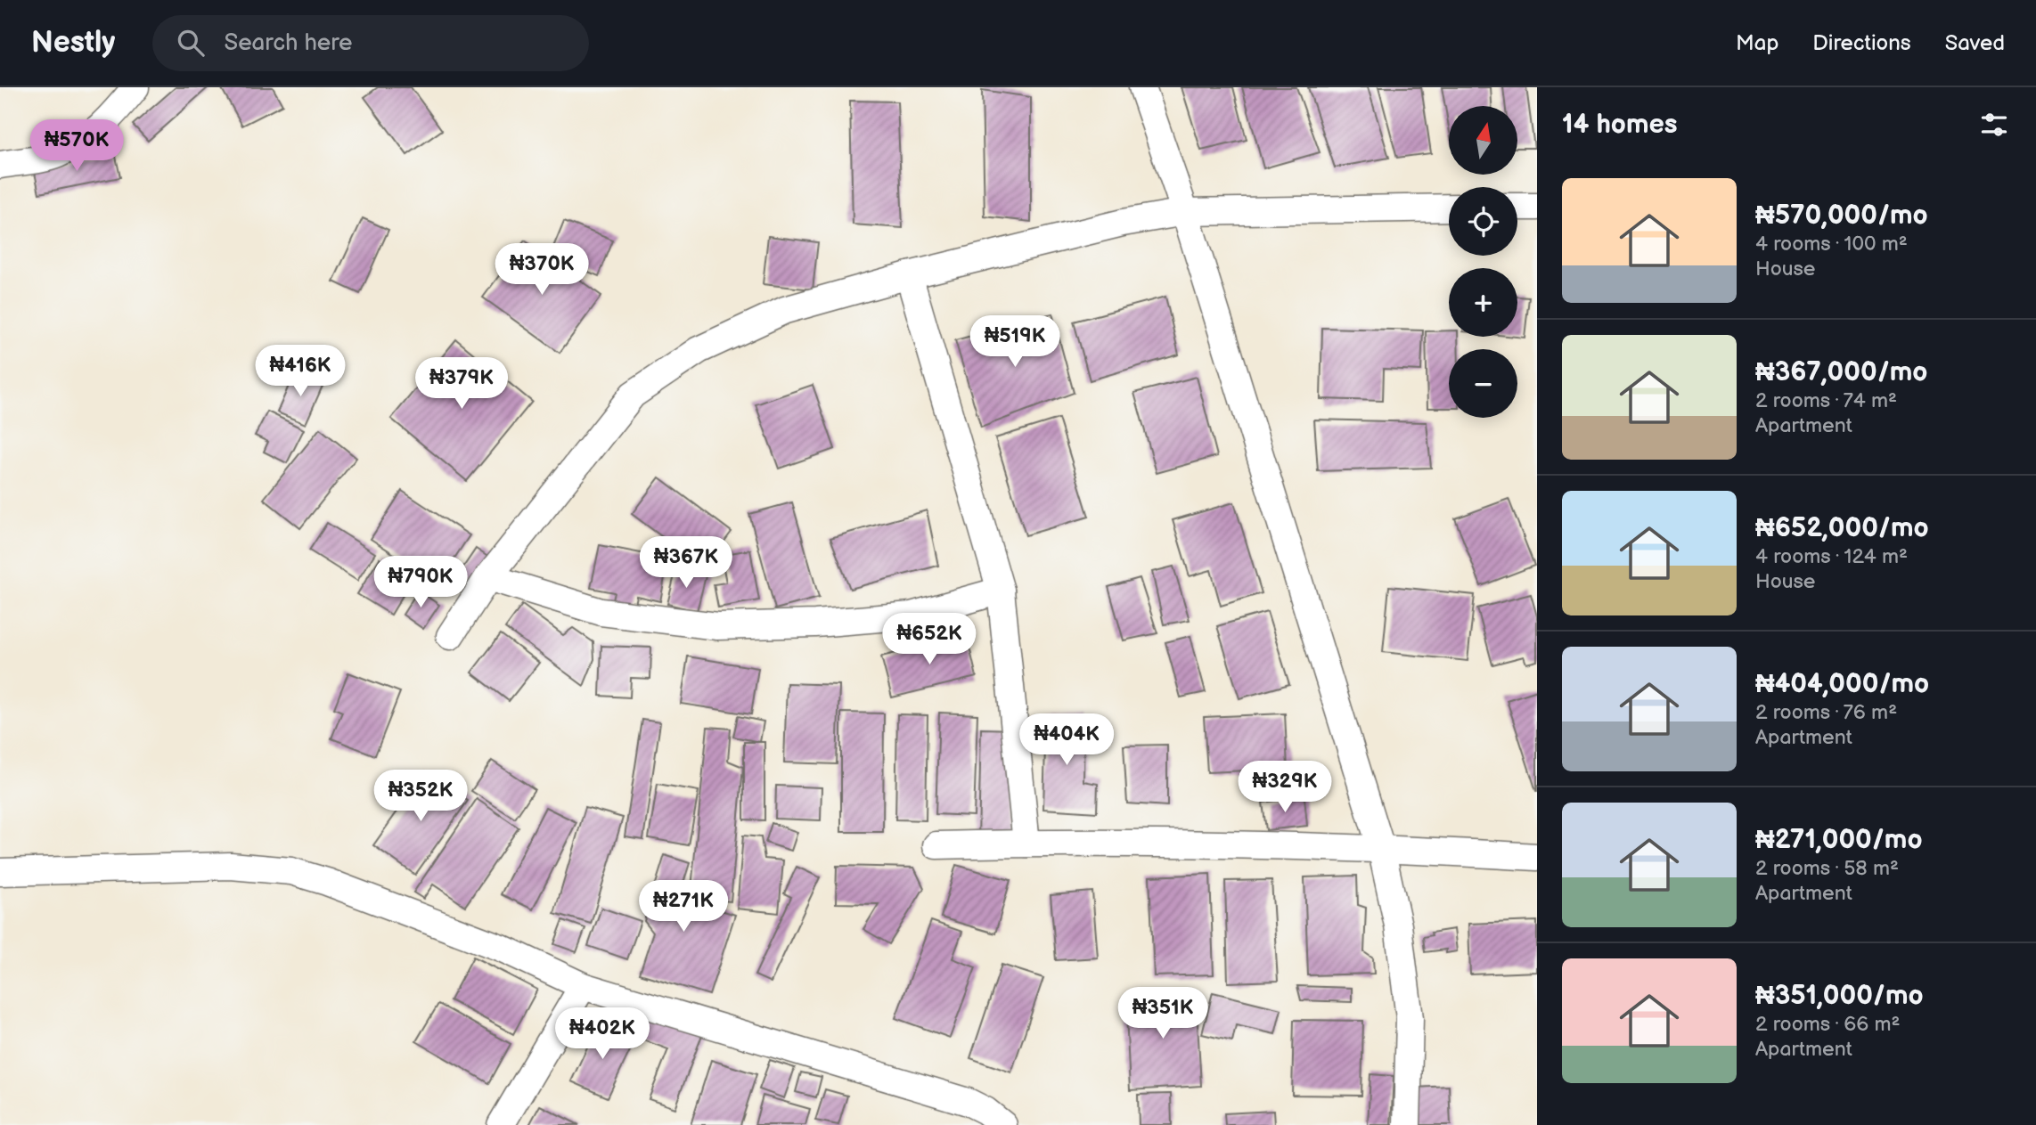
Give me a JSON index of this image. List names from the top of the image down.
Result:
{
  "north": "top",
  "page": {
    "header": "Nestly",
    "search": "Search here",
    "nav": ["Map", "Directions", "Saved"],
    "heading": "14 homes",
    "map_buttons": ["+", "−"],
    "price": [
      "₦570K",
      "₦370K",
      "₦519K",
      "₦416K",
      "₦379K",
      "₦367K",
      "₦790K",
      "₦652K",
      "₦404K",
      "₦329K",
      "₦352K",
      "₦271K",
      "₦351K",
      "₦402K"
    ],
    "list": [
      {
        "name": "₦570,000/mo",
        "note": "4 rooms · 100 m² · House"
      },
      {
        "name": "₦367,000/mo",
        "note": "2 rooms · 74 m² · Apartment"
      },
      {
        "name": "₦652,000/mo",
        "note": "4 rooms · 124 m² · House"
      },
      {
        "name": "₦404,000/mo",
        "note": "2 rooms · 76 m² · Apartment"
      },
      {
        "name": "₦271,000/mo",
        "note": "2 rooms · 58 m² · Apartment"
      },
      {
        "name": "₦351,000/mo",
        "note": "2 rooms · 66 m² · Apartment"
      }
    ]
  }
}
